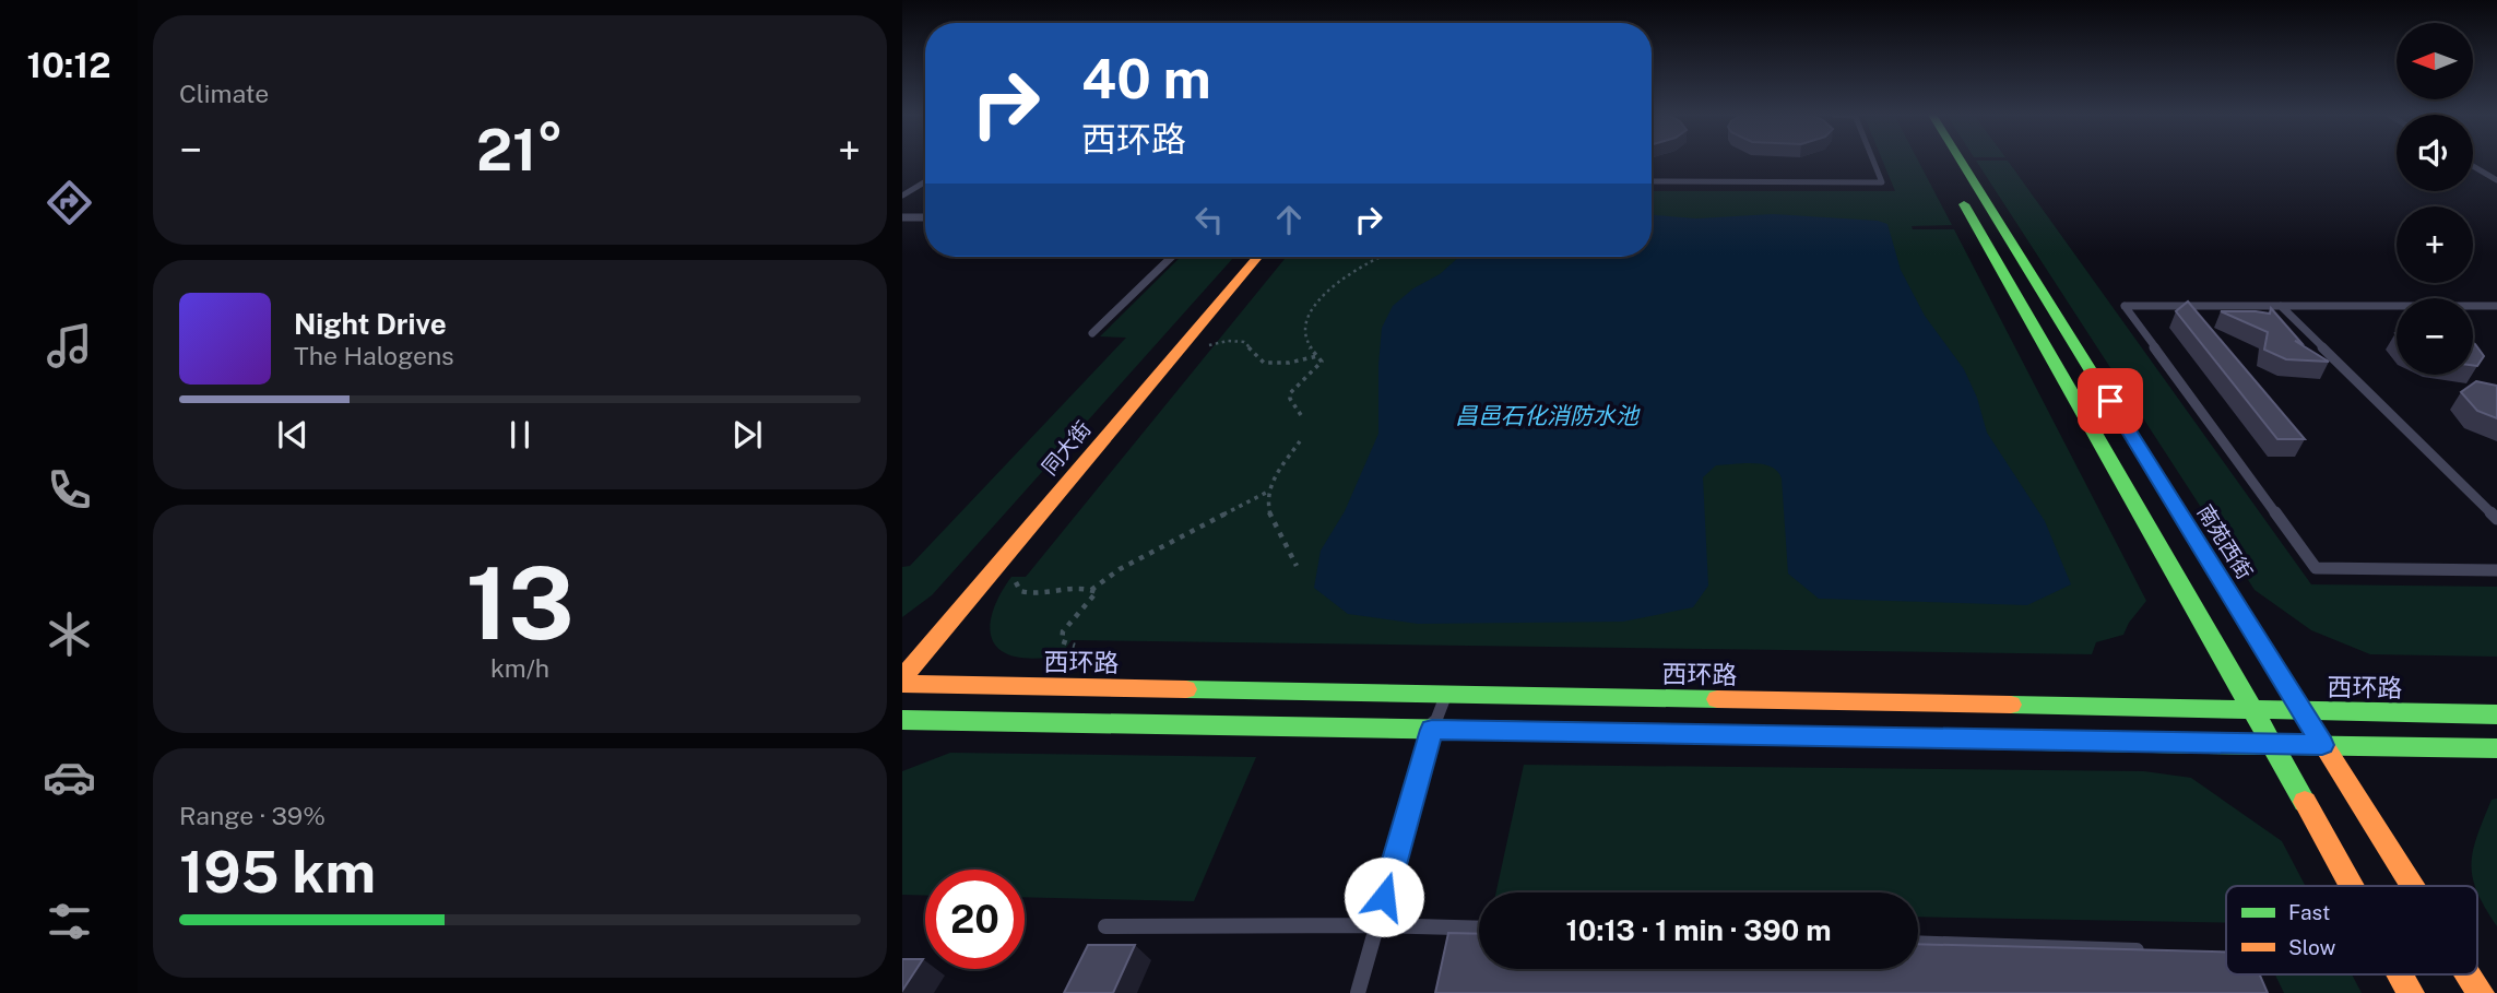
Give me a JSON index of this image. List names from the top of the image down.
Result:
{
  "streets": {
    "main road": ["同大街", "南苑西街", "西环路"]
  },
  "crossings": [
    ["同大街", "西环路"],
    ["南苑西街", "西环路"]
  ],
  "water": ["昌邑石化消防水池"],
  "legend": ["Fast", "Slow"],
  "north": "left",
  "page": {
    "tabs": "10:12",
    "tile": [
      "Climate",
      ["13", "km/h"],
      ["Range · 39%", "195 km"]
    ],
    "map_buttons": ["+", "−"],
    "turn": ["40 m", "西环路"],
    "heat": ["−", "21°", "+"],
    "song": ["Night Drive", "The Halogens"],
    "limit": "20",
    "trip": "10:13 · 1 min · 390 m"
  }
}
